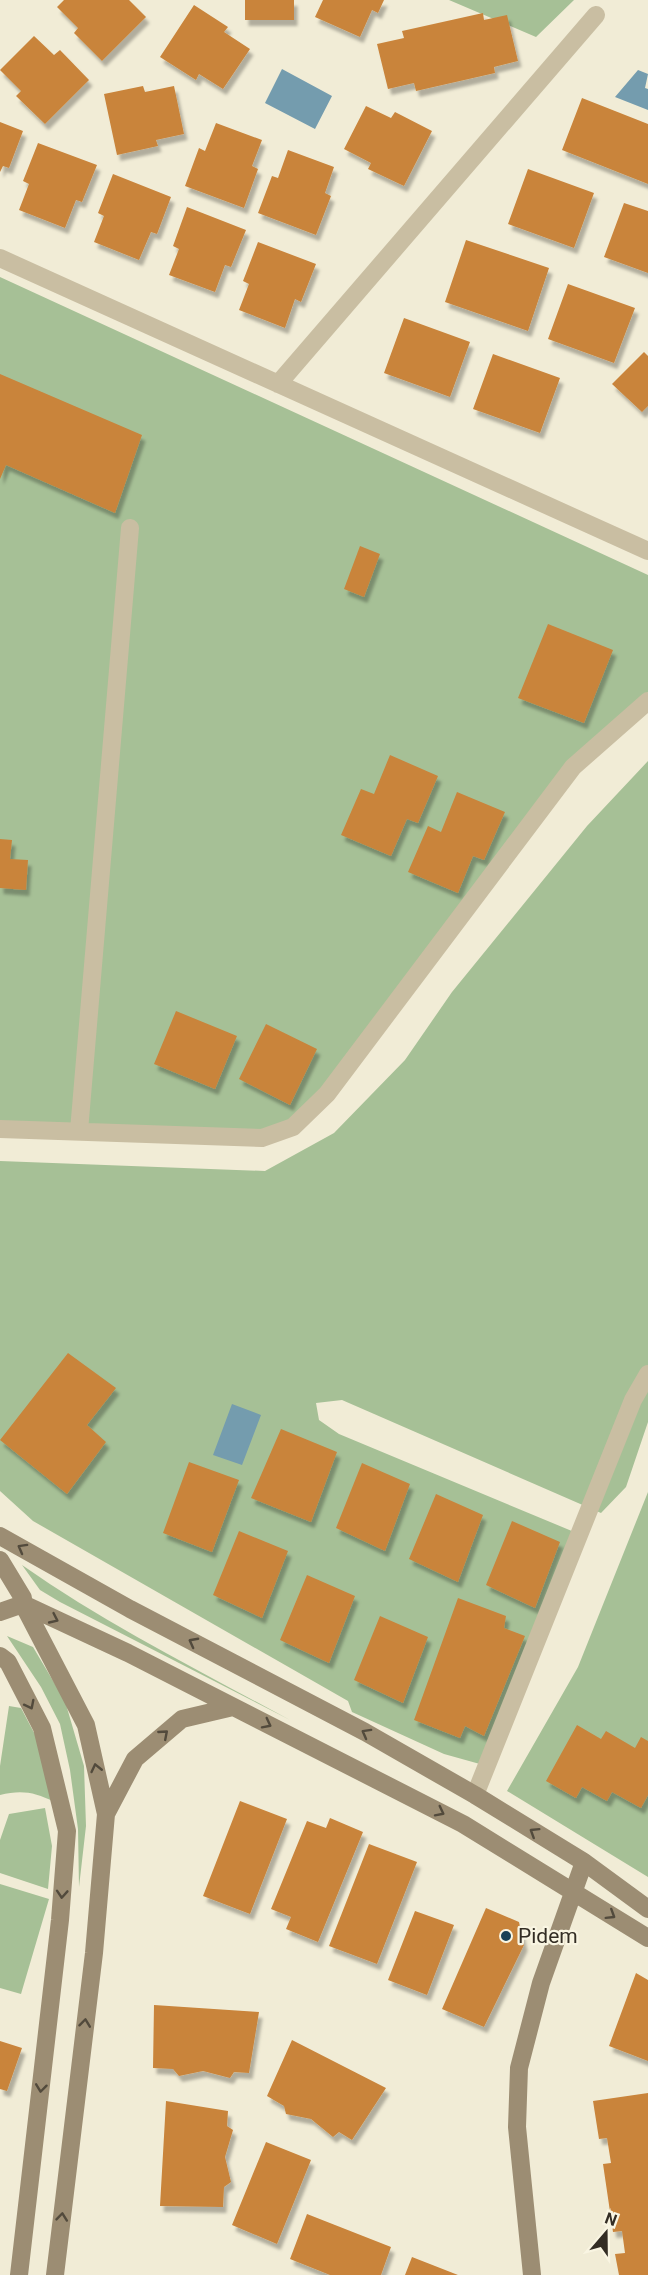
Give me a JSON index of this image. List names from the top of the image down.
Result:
{
  "places": ["Pidem"],
  "north": "top"
}
